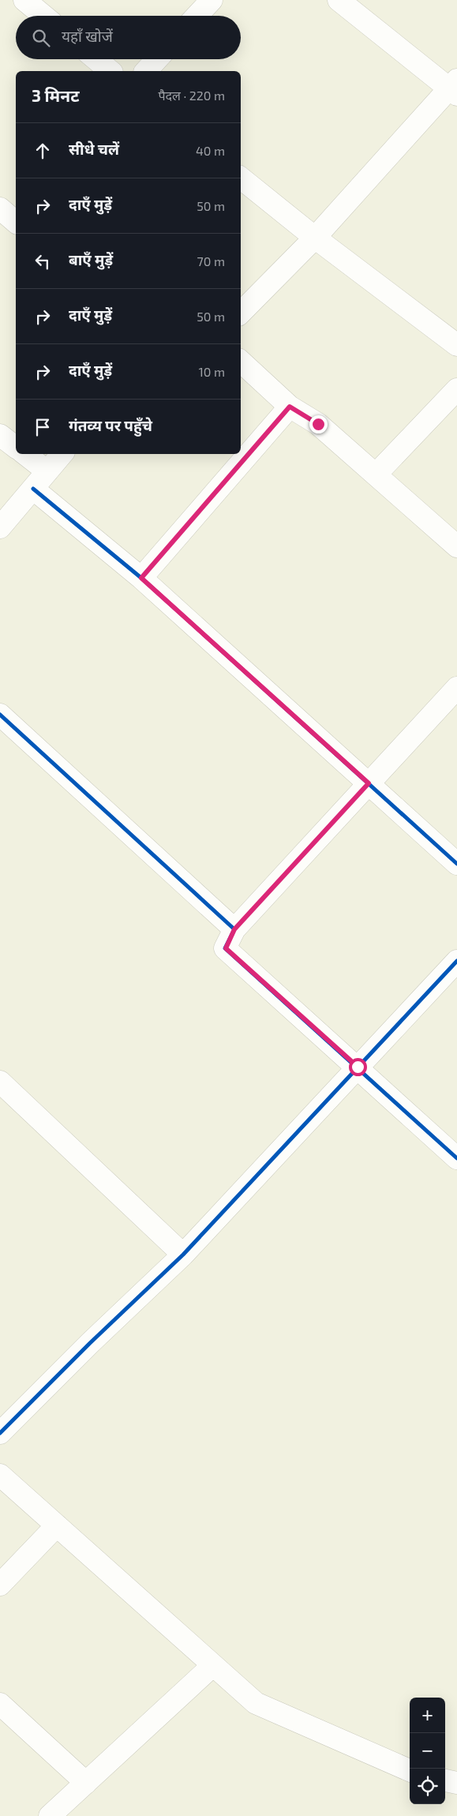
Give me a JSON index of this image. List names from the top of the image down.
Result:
{
  "page": {
    "search": "यहाँ खोजें",
    "heading": ["3 मिनट", "पैदल · 220 m"],
    "list": [
      ["सीधे चलें", "40 m"],
      ["दाएँ मुड़ें", "50 m"],
      ["बाएँ मुड़ें", "70 m"],
      ["दाएँ मुड़ें", "50 m"],
      ["दाएँ मुड़ें", "10 m"],
      "गंतव्य पर पहुँचे"
    ],
    "map_buttons": ["+", "−"]
  }
}
